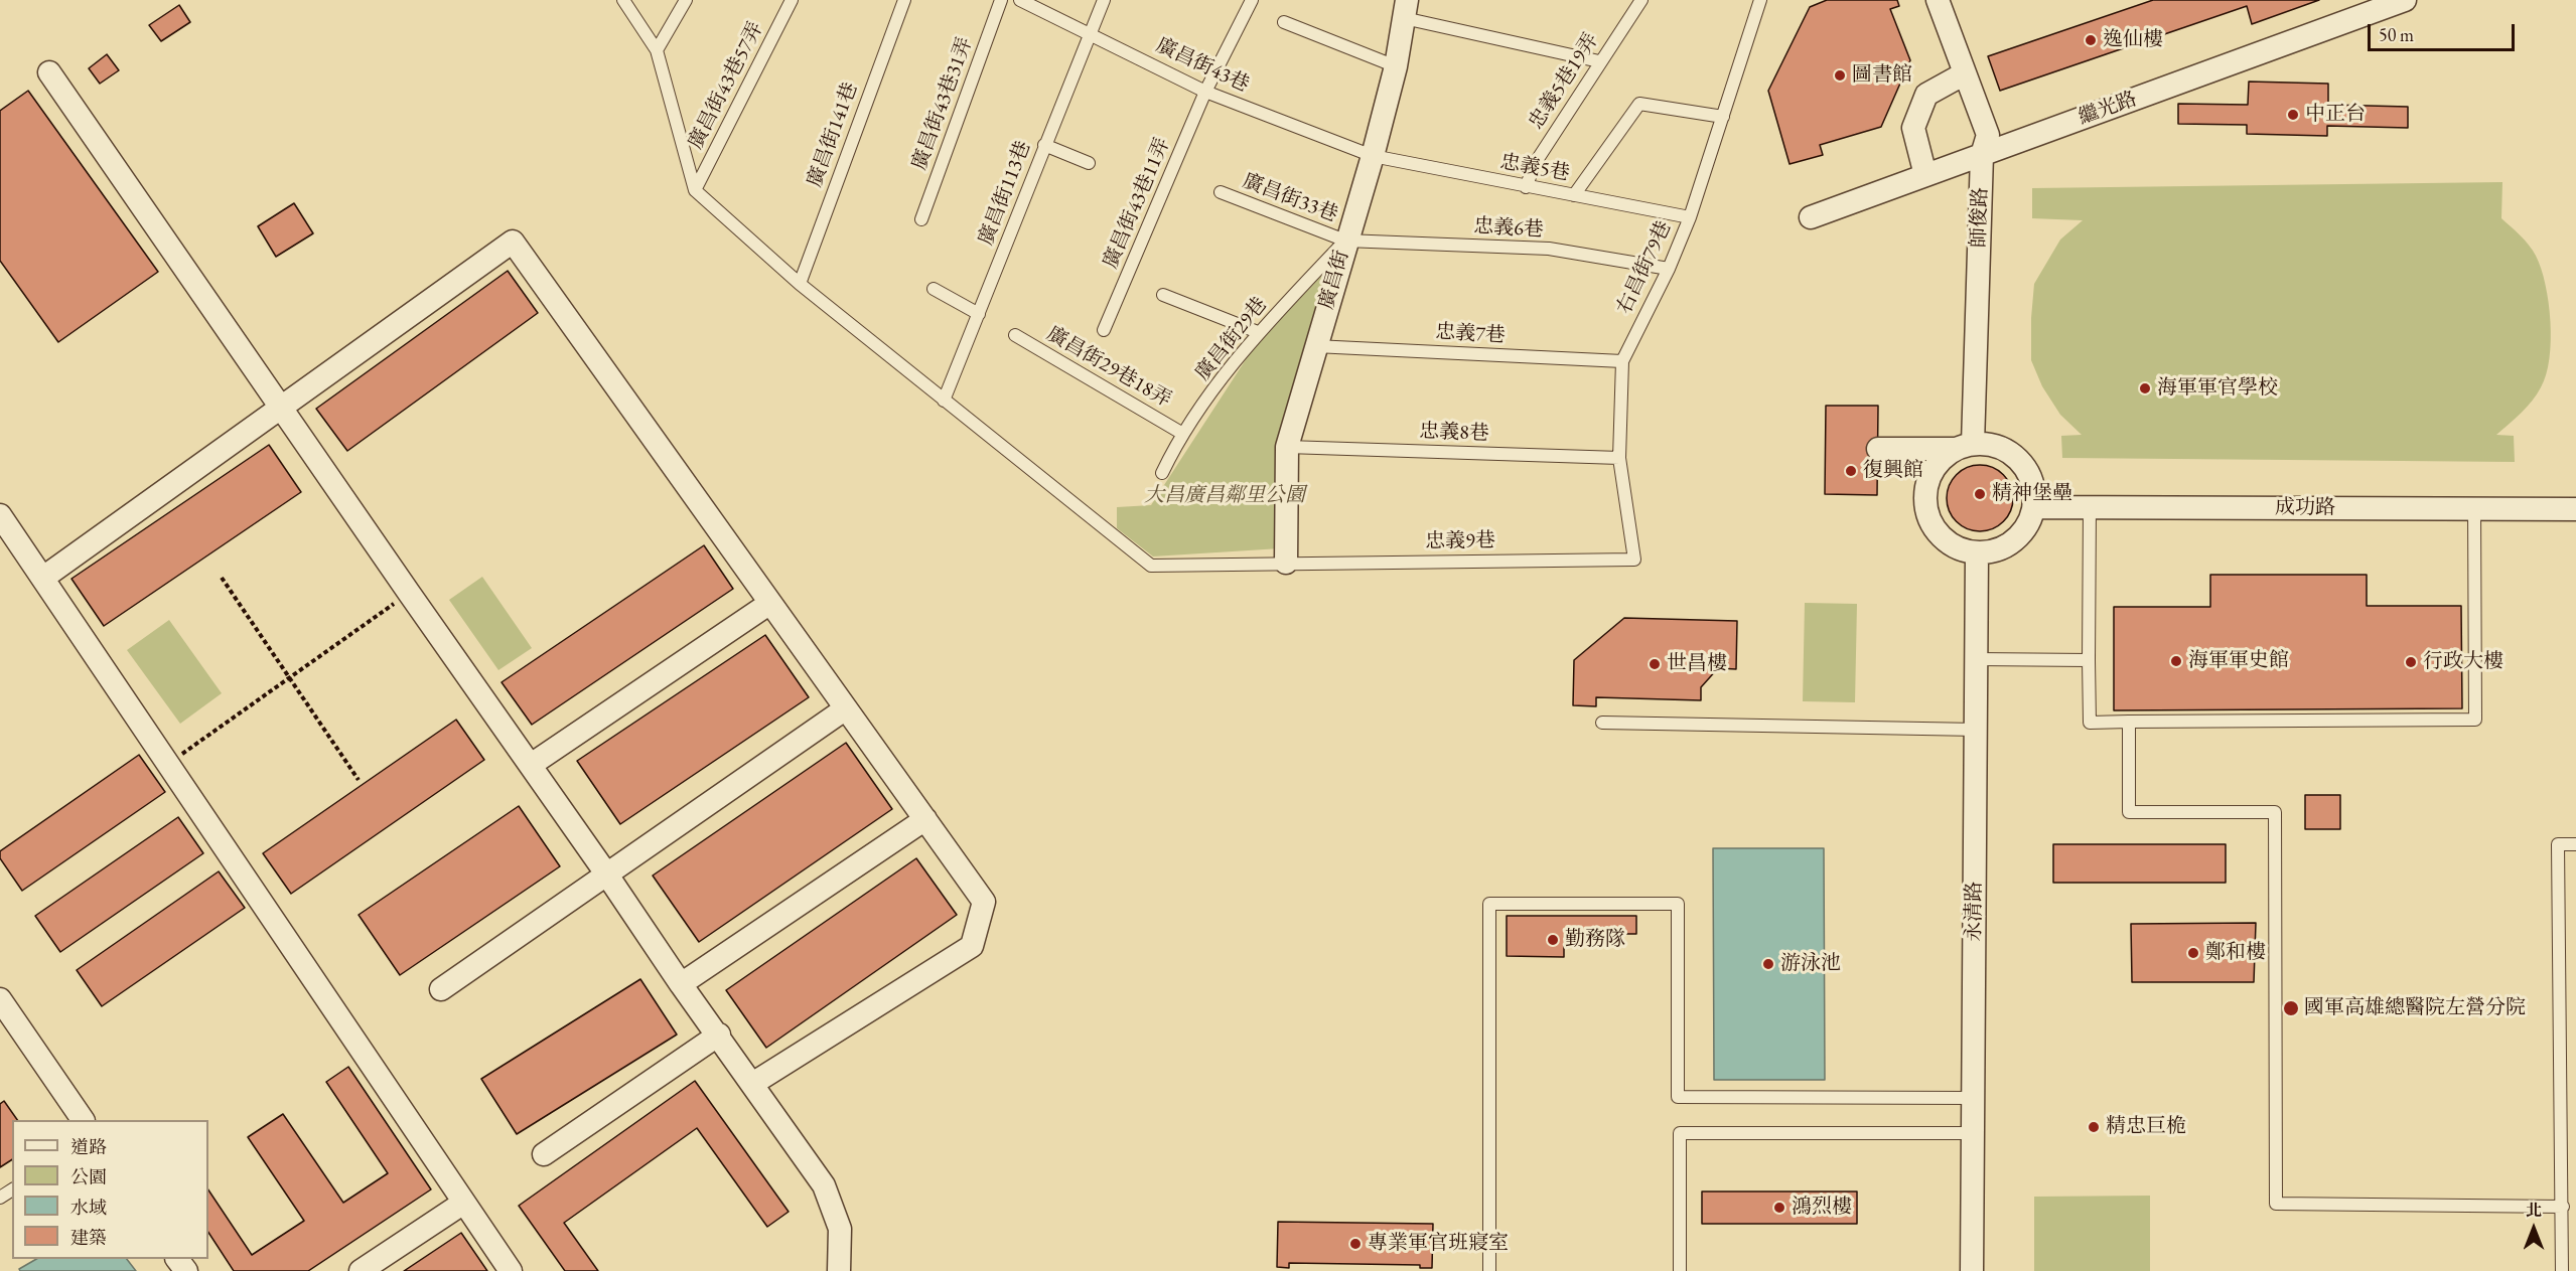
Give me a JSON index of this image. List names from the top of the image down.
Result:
{
  "streets": {
    "street": [
      "繼光路",
      "師俊路",
      "廣昌街",
      "成功路",
      "永清路"
    ],
    "lane": [
      "廣昌街43巷",
      "忠義5巷19弄",
      "廣昌街43巷57弄",
      "廣昌街43巷31弄",
      "廣昌街141巷",
      "忠義5巷",
      "廣昌街113巷",
      "廣昌街33巷",
      "廣昌街43巷11弄",
      "忠義6巷",
      "右昌街79巷",
      "忠義7巷",
      "廣昌街29巷",
      "廣昌街29巷18弄",
      "忠義8巷",
      "忠義9巷"
    ]
  },
  "crossings": [
    ["廣昌街43巷", "忠義5巷"],
    ["廣昌街43巷", "廣昌街113巷"],
    ["廣昌街43巷", "廣昌街43巷11弄"],
    ["廣昌街43巷", "廣昌街"],
    ["忠義5巷19弄", "忠義5巷"],
    ["廣昌街43巷57弄", "忠義9巷"],
    ["繼光路", "師俊路"],
    ["廣昌街141巷", "忠義9巷"],
    ["忠義5巷", "右昌街79巷"],
    ["忠義5巷", "廣昌街"],
    ["廣昌街113巷", "忠義9巷"],
    ["廣昌街33巷", "忠義6巷"],
    ["廣昌街33巷", "廣昌街"],
    ["廣昌街33巷", "廣昌街29巷"],
    ["師俊路", "成功路"],
    ["師俊路", "永清路"],
    ["忠義6巷", "右昌街79巷"],
    ["忠義6巷", "廣昌街"],
    ["忠義6巷", "廣昌街29巷"],
    ["右昌街79巷", "忠義7巷"],
    ["右昌街79巷", "忠義8巷"],
    ["右昌街79巷", "忠義9巷"],
    ["廣昌街", "忠義7巷"],
    ["廣昌街", "廣昌街29巷"],
    ["廣昌街", "忠義8巷"],
    ["廣昌街", "忠義9巷"],
    ["廣昌街29巷", "廣昌街29巷18弄"],
    ["成功路", "永清路"]
  ],
  "parks": ["大昌廣昌鄰里公園"],
  "places": [
    "逸仙樓",
    "圖書館",
    "中正台",
    "海軍軍官學校",
    "復興館",
    "精神堡壘",
    "海軍軍史館",
    "行政大樓",
    "世昌樓",
    "勤務隊",
    "鄭和樓",
    "游泳池",
    "國軍高雄總醫院左營分院",
    "精忠巨桅",
    "鴻烈樓",
    "專業軍官班寢室"
  ],
  "legend": [
    "道路",
    "公園",
    "水域",
    "建築"
  ],
  "scale_bar": "50 m",
  "north": "top"
}
